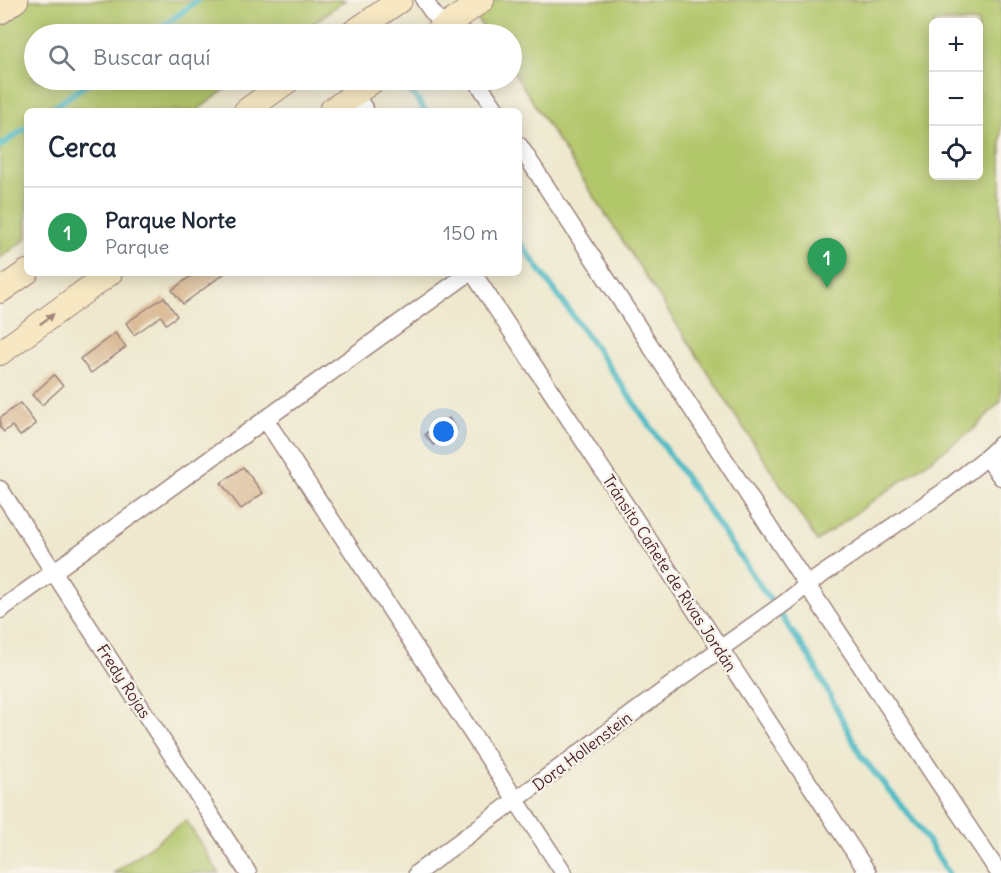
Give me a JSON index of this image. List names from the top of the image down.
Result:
{
  "streets": {
    "street": ["Tránsito Cañete de Rivas Jordán", "Fredy Rojas", "Dora Hollenstein"]
  },
  "crossings": [
    ["Tránsito Cañete de Rivas Jordán", "Dora Hollenstein"]
  ],
  "page": {
    "map_buttons": ["+", "−"],
    "search": "Buscar aquí",
    "heading": "Cerca",
    "list": [
      {
        "mark": "1",
        "name": "Parque Norte",
        "note": "Parque",
        "value": "150 m"
      }
    ],
    "pins": "1"
  }
}
